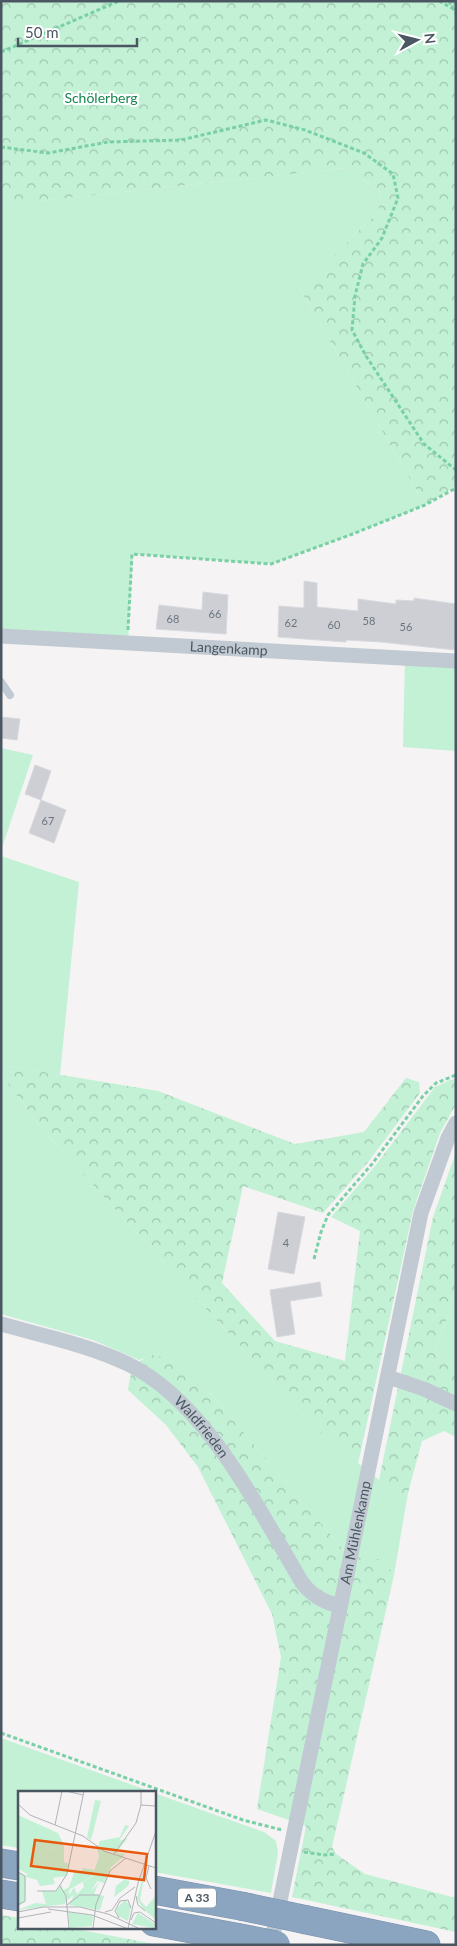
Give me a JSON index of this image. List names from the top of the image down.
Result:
{
  "streets": {
    "highway": ["A 33"],
    "street": ["Langenkamp", "Waldfrieden", "Am Mühlenkamp"]
  },
  "crossings": [
    ["Waldfrieden", "Am Mühlenkamp"]
  ],
  "parks": ["Schölerberg"],
  "house_numbers": [
    "66",
    "68",
    "58",
    "62",
    "60",
    "56",
    "67",
    "4"
  ],
  "scale_bar": "50 m",
  "north": "right"
}
